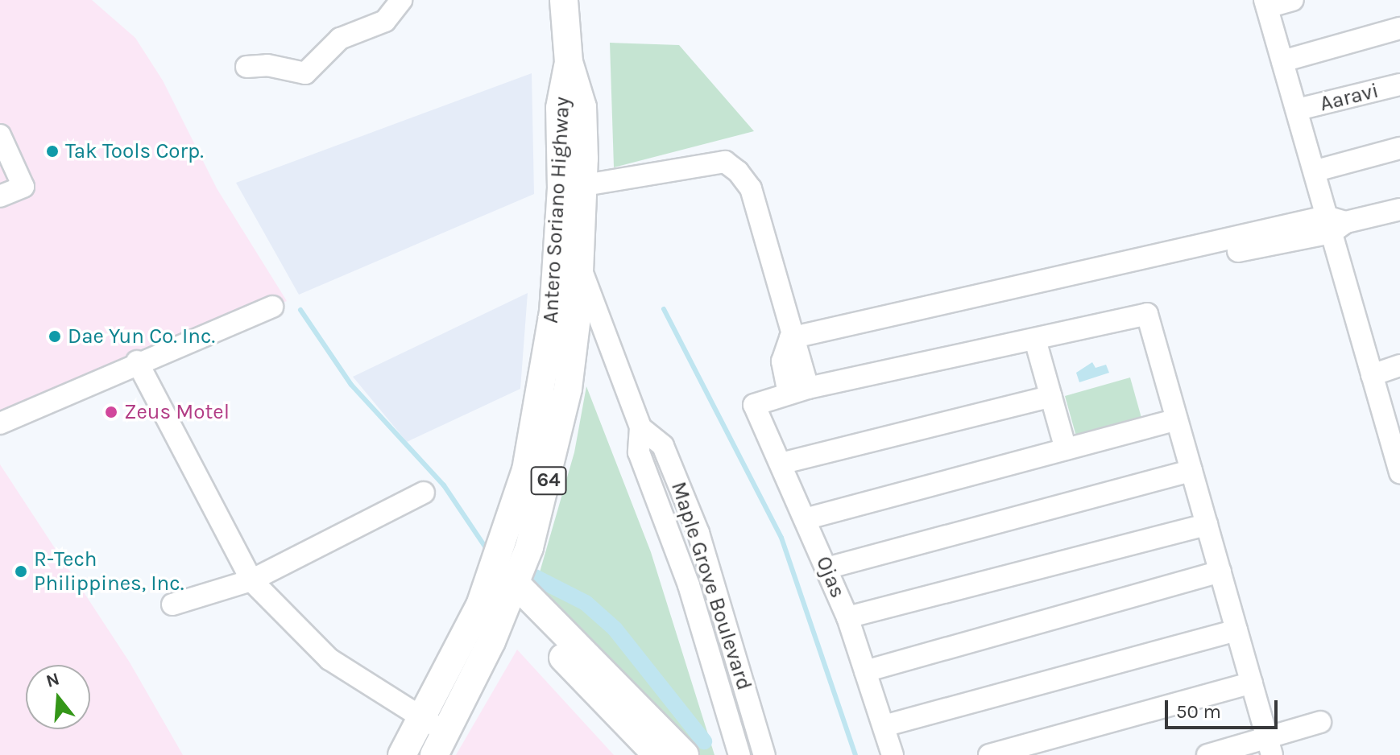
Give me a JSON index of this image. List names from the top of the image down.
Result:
{
  "streets": {
    "main road": ["Antero Soriano Highway", "64"],
    "street": ["Aaravi", "Ojas", "Maple Grove Boulevard"]
  },
  "crossings": [
    ["Antero Soriano Highway", "Maple Grove Boulevard"]
  ],
  "places": [
    "Tak Tools Corp.",
    "Dae Yun Co. Inc.",
    "Zeus Motel",
    "R-Tech Philippines, Inc."
  ],
  "scale_bar": "50 m",
  "north": "top"
}
